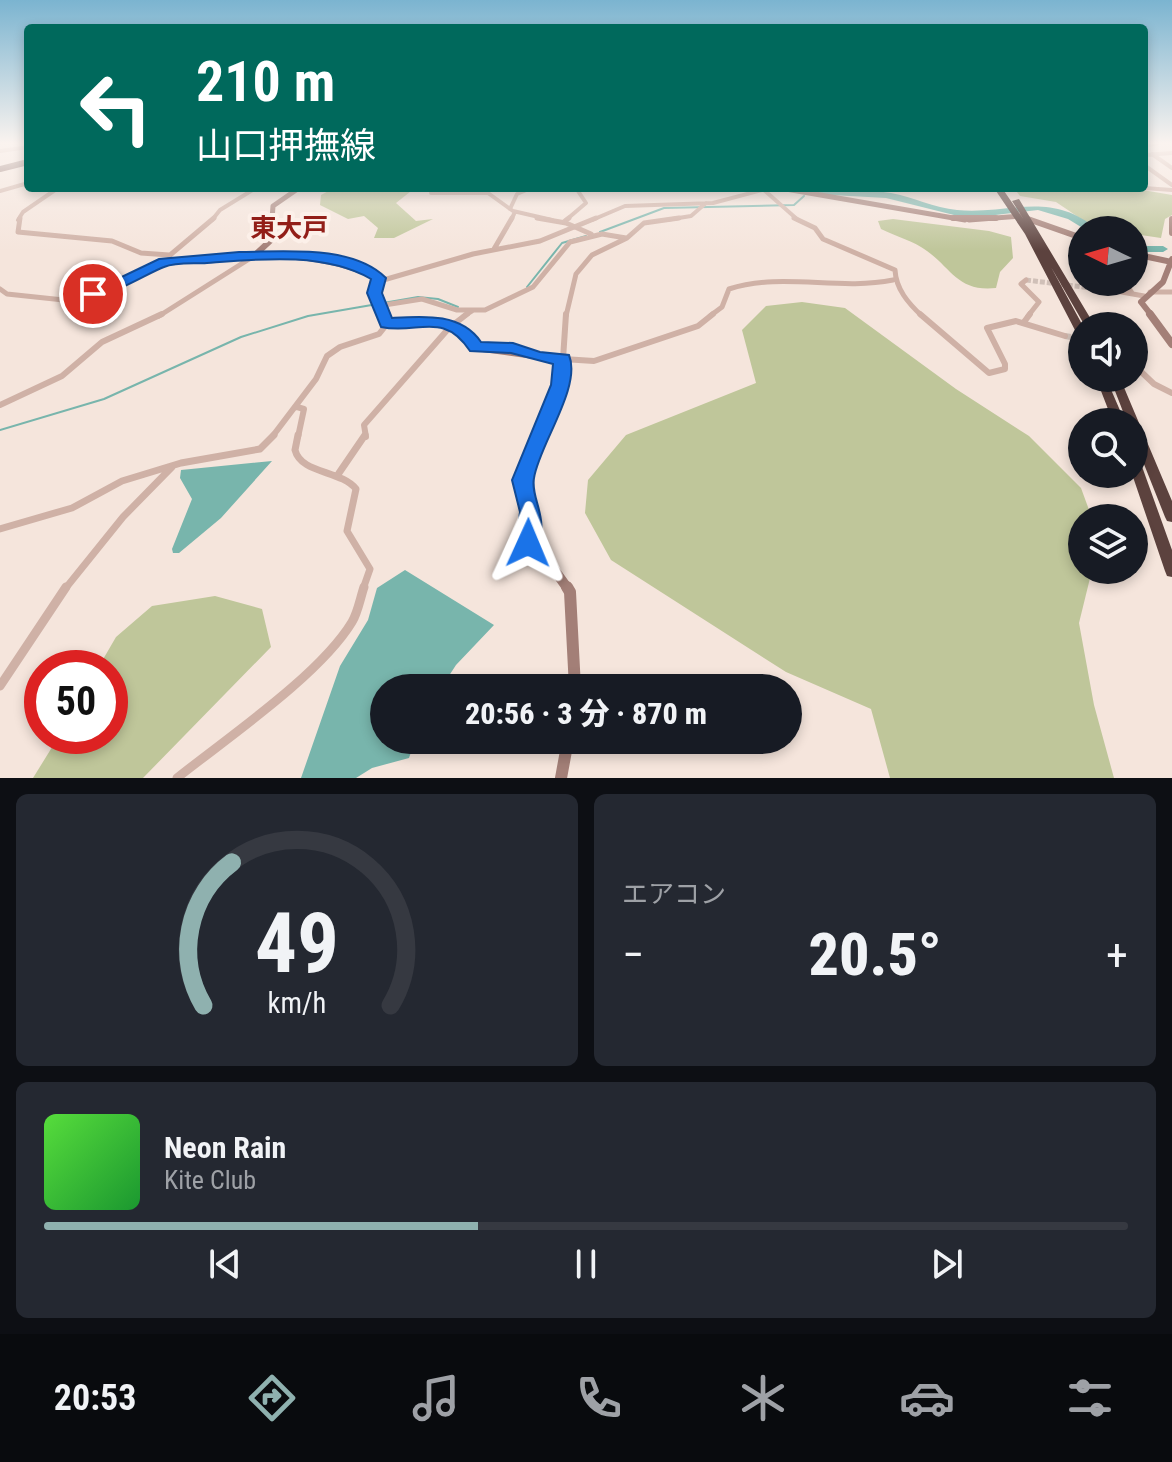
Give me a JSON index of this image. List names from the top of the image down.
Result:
{
  "districts": ["東大戸"],
  "north": "left",
  "page": {
    "turn": ["210 m", "山口押撫線"],
    "limit": "50",
    "trip": "20:56 · 3 分 · 870 m",
    "tile": "エアコン",
    "heat": ["−", "20.5°", "+"],
    "song": ["Neon Rain", "Kite Club"],
    "tabs": "20:53",
    "gauge": ["49", "km/h"]
  }
}
